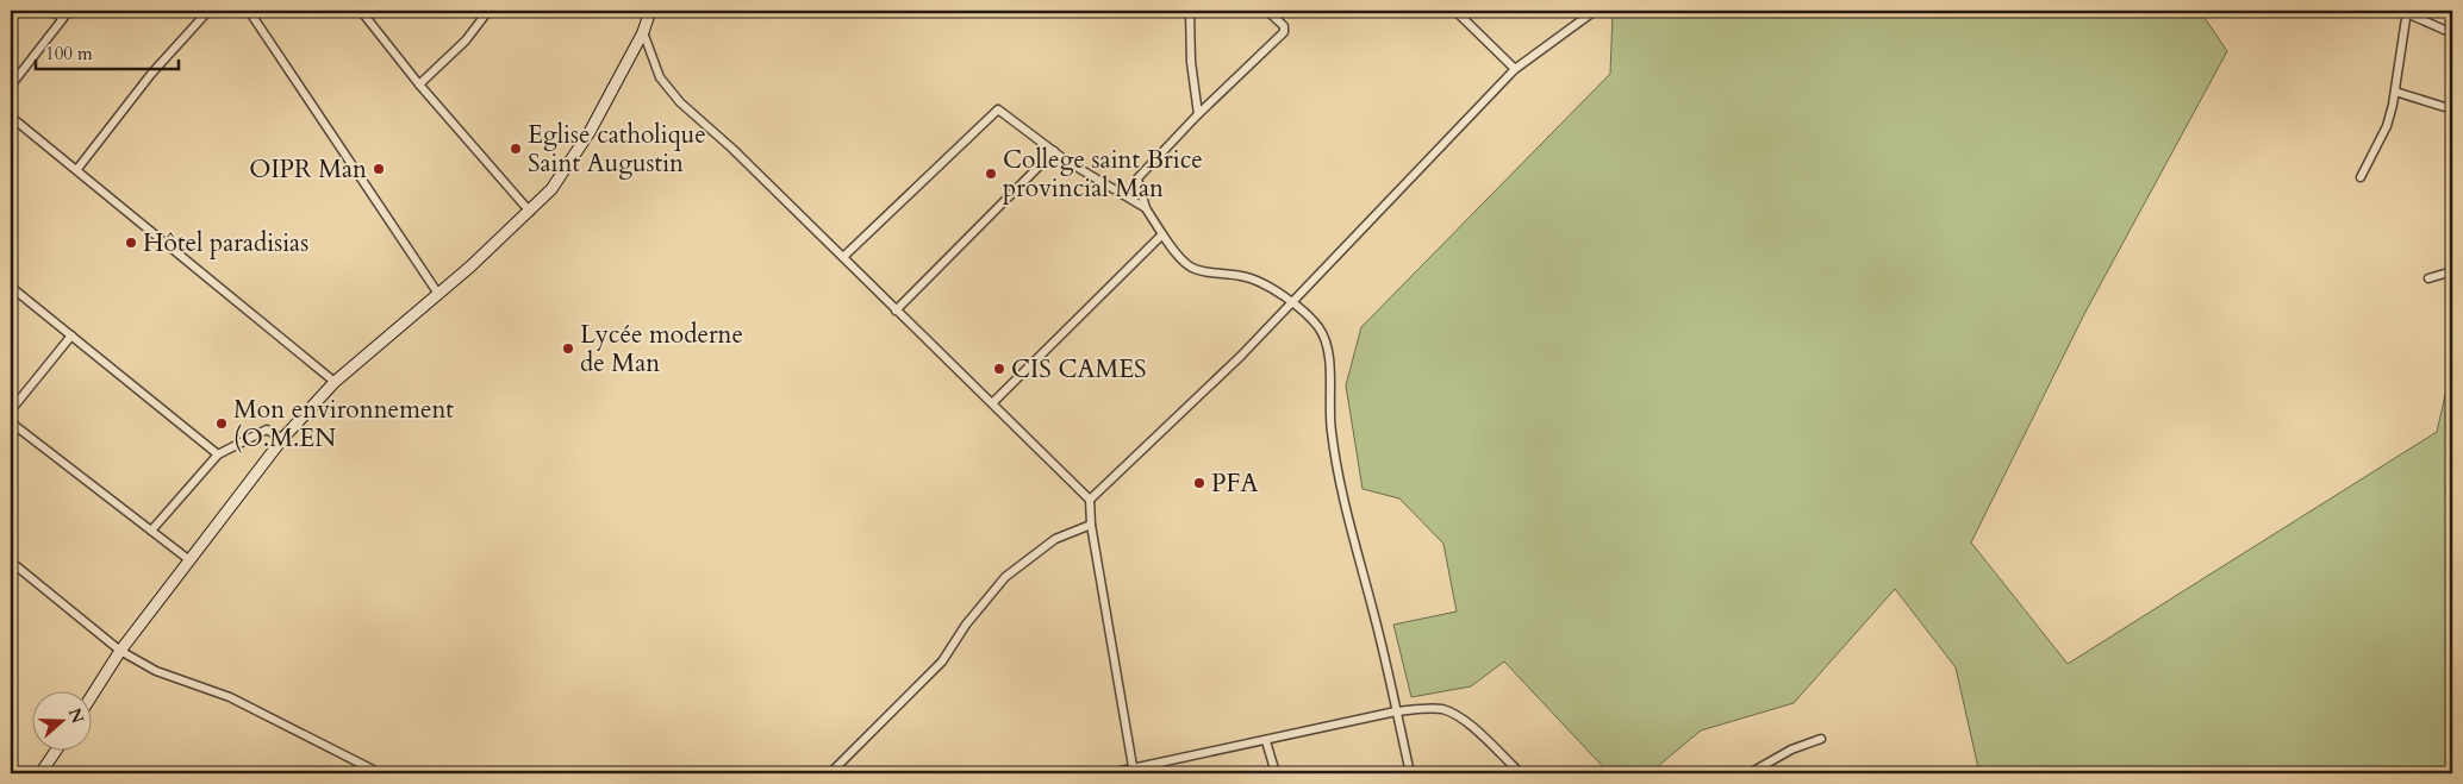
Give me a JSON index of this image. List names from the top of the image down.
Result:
{
  "places": [
    "Eglise catholique Saint Augustin",
    "OIPR Man",
    "College saint Brice provincial Man",
    "Hôtel paradisias",
    "Lycée moderne de Man",
    "CIS CAMES",
    "Mon environnement (O.M.EN",
    "PFA"
  ],
  "scale_bar": "100 m",
  "north": "right"
}
